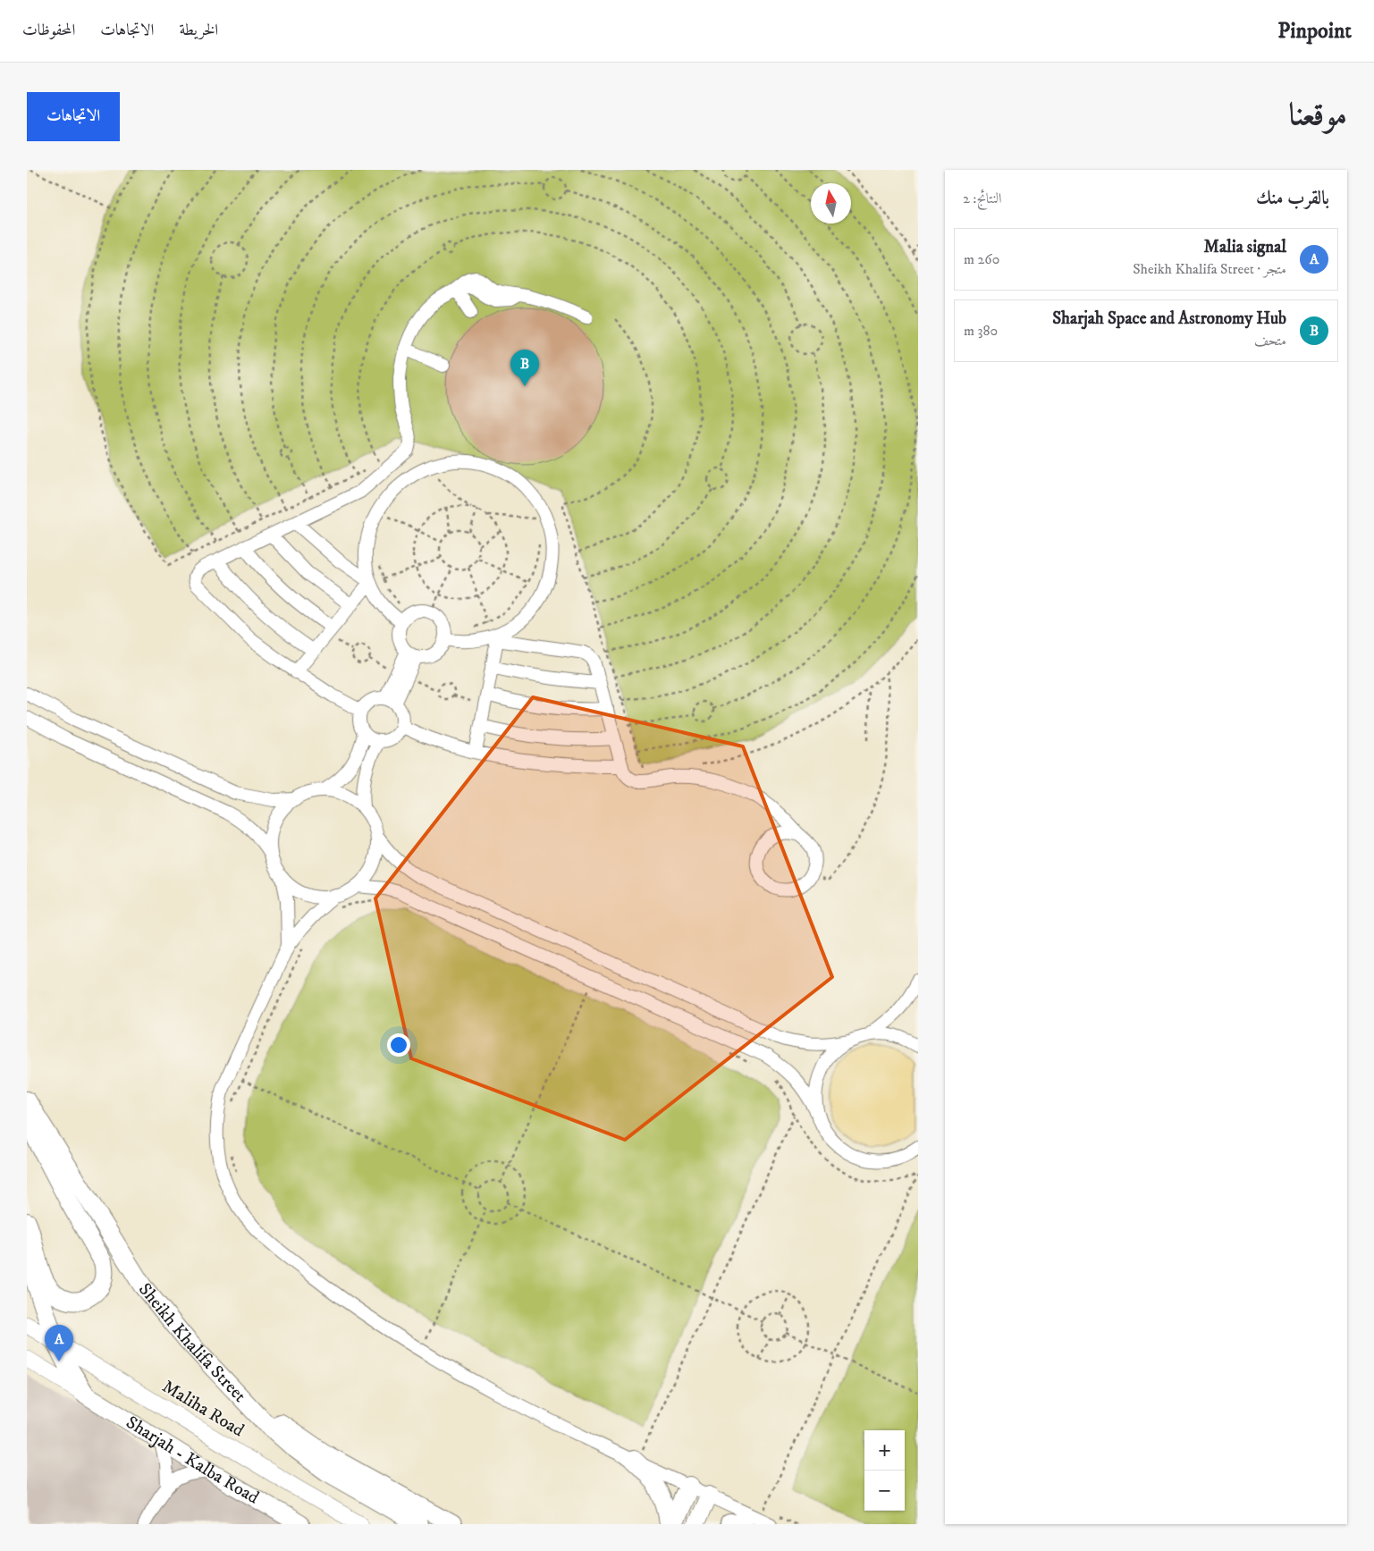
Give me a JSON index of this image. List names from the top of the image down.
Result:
{
  "streets": {
    "highway": ["Sheikh Khalifa Street", "Sharjah - Kalba Road"],
    "main road": ["Maliha Road"]
  },
  "north": "top",
  "page": {
    "header": "Pinpoint",
    "nav": ["الخريطة", "الاتجاهات", "المحفوظات"],
    "title": "موقعنا",
    "buttons": "الاتجاهات",
    "heading": ["بالقرب منك", "النتائج: 2"],
    "list": [
      {
        "mark": "A",
        "name": "Malia signal",
        "note": "متجر · Sheikh Khalifa Street",
        "value": "260 m"
      },
      {
        "mark": "B",
        "name": "Sharjah Space and Astronomy Hub",
        "note": "متحف",
        "value": "380 m"
      }
    ],
    "pins": ["B", "A"],
    "map_buttons": ["+", "−"]
  }
}
